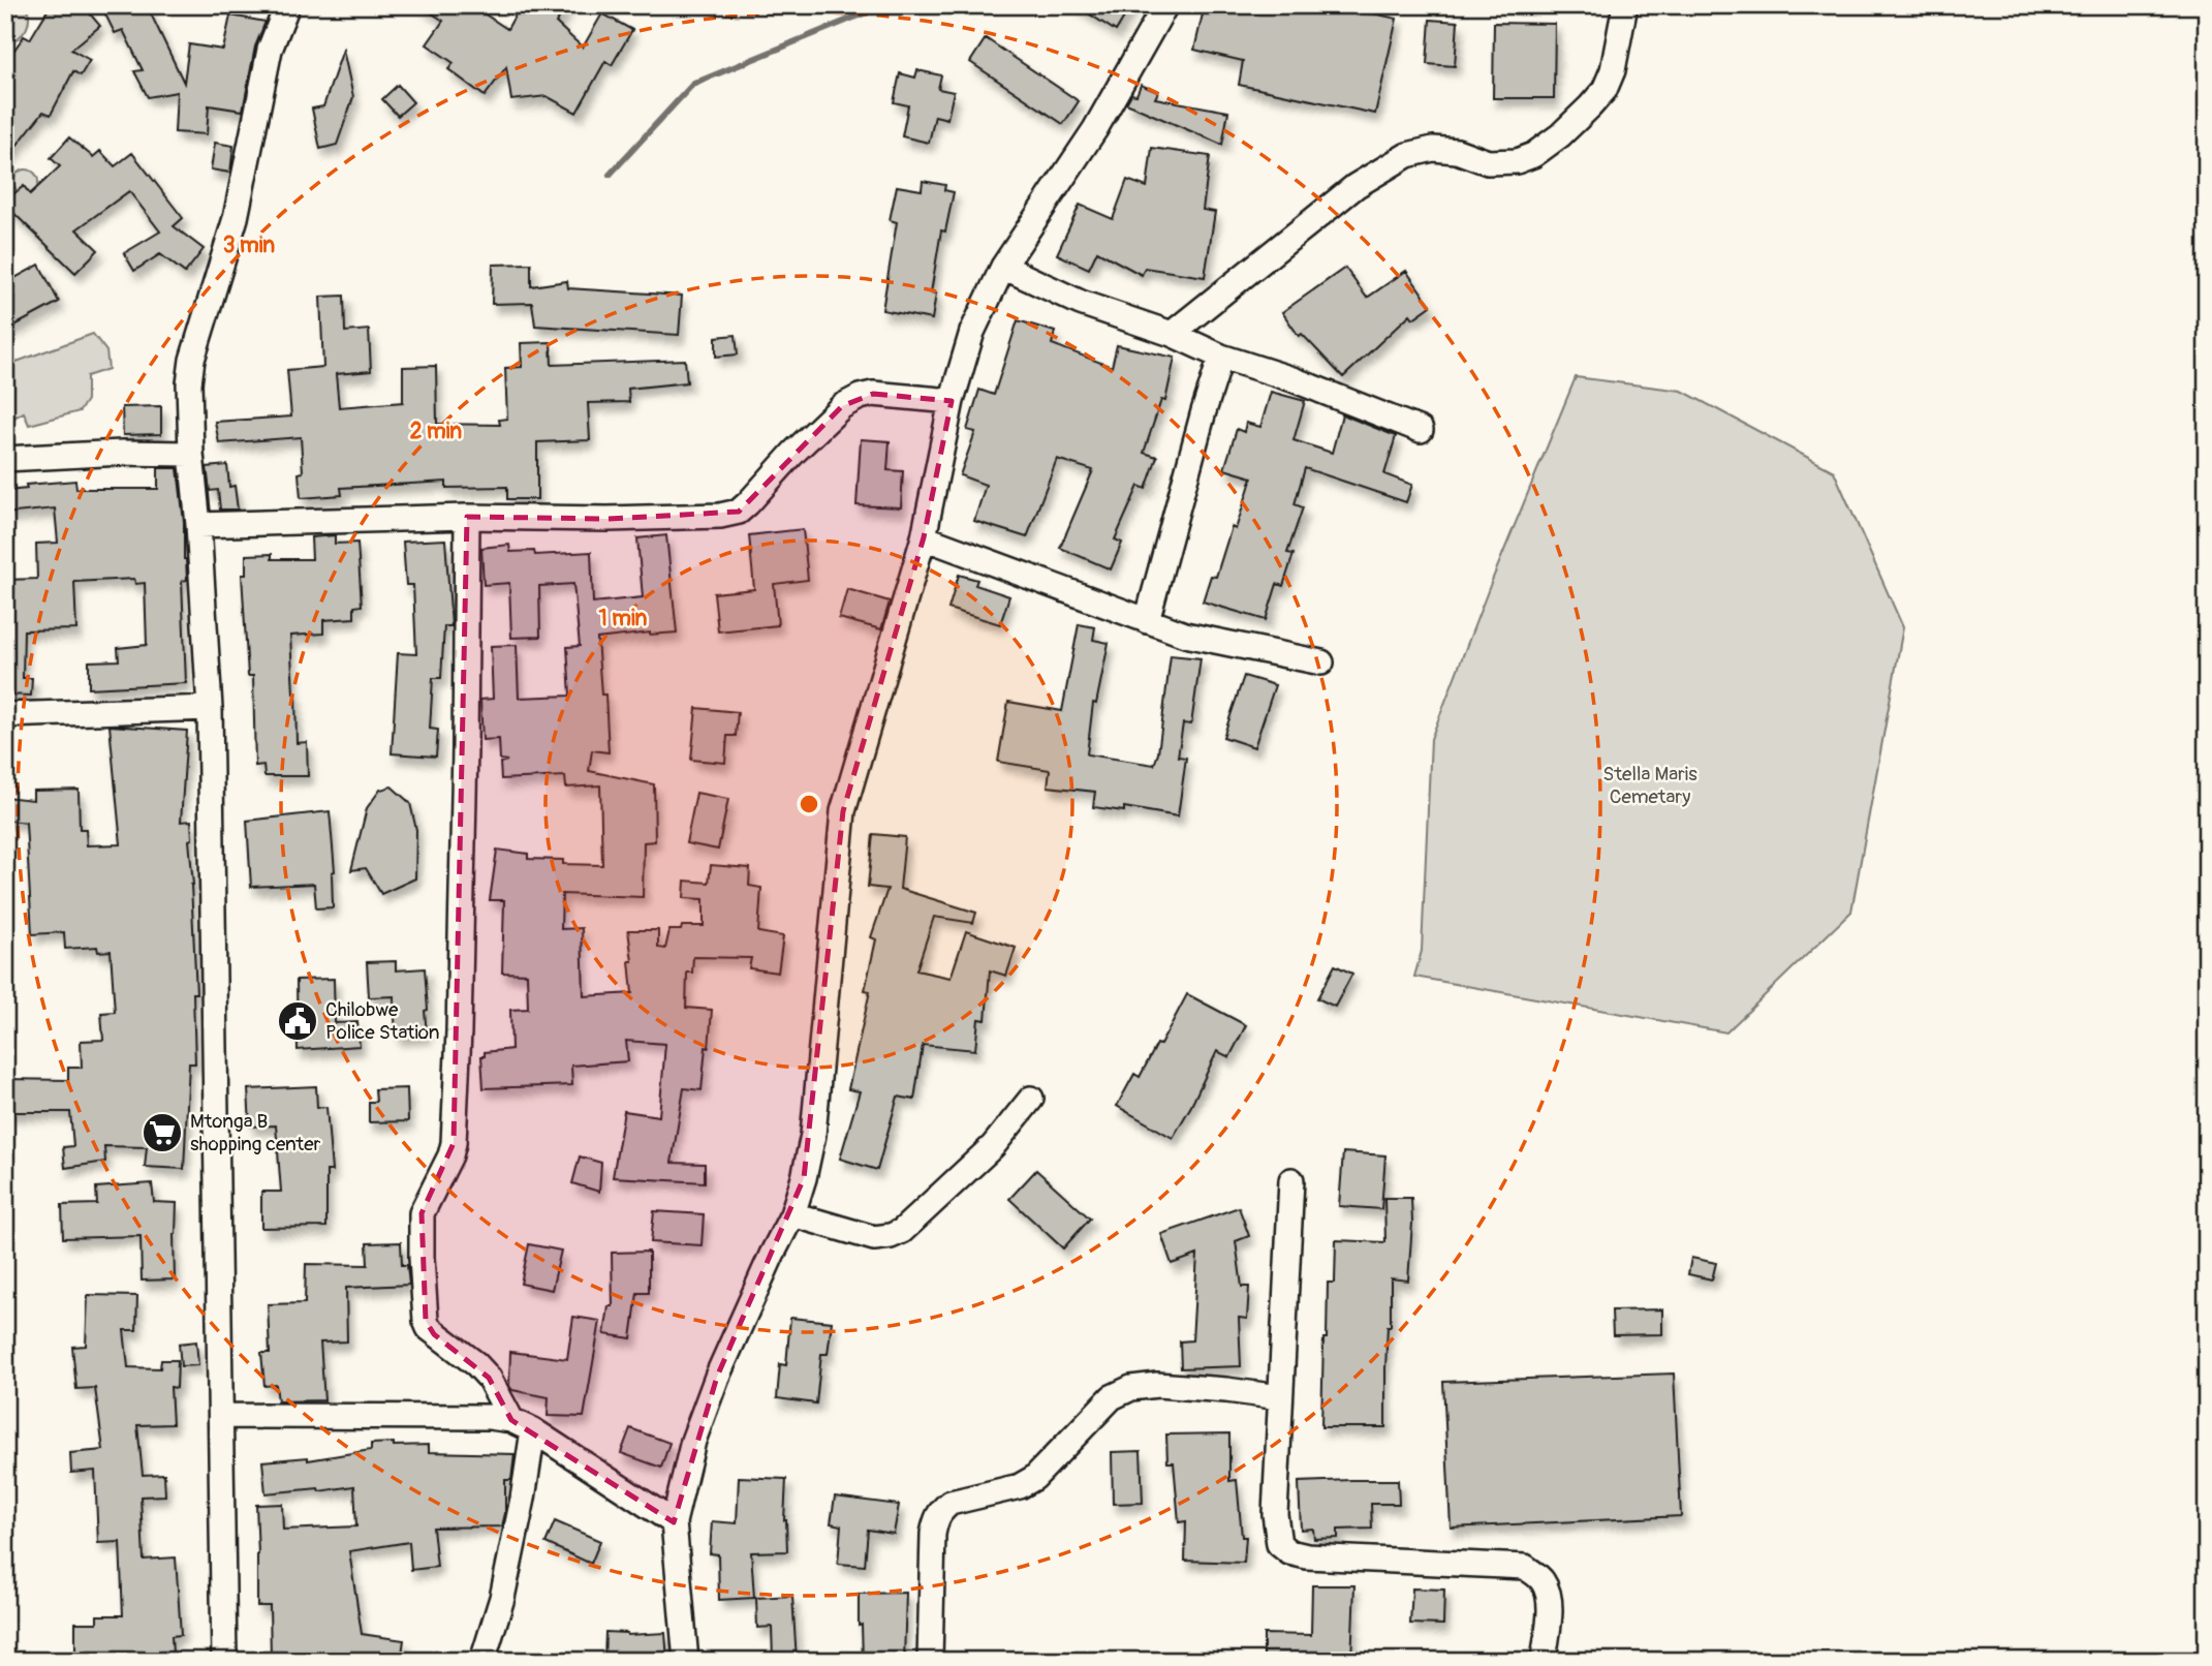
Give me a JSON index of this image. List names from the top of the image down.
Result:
{
  "parks": ["Stella Maris Cemetary"],
  "places": {
    "public building": ["Chilobwe Police Station"],
    "supermarket": ["Mtonga B shopping center"]
  },
  "rings": ["3 min", "2 min", "1 min"]
}
